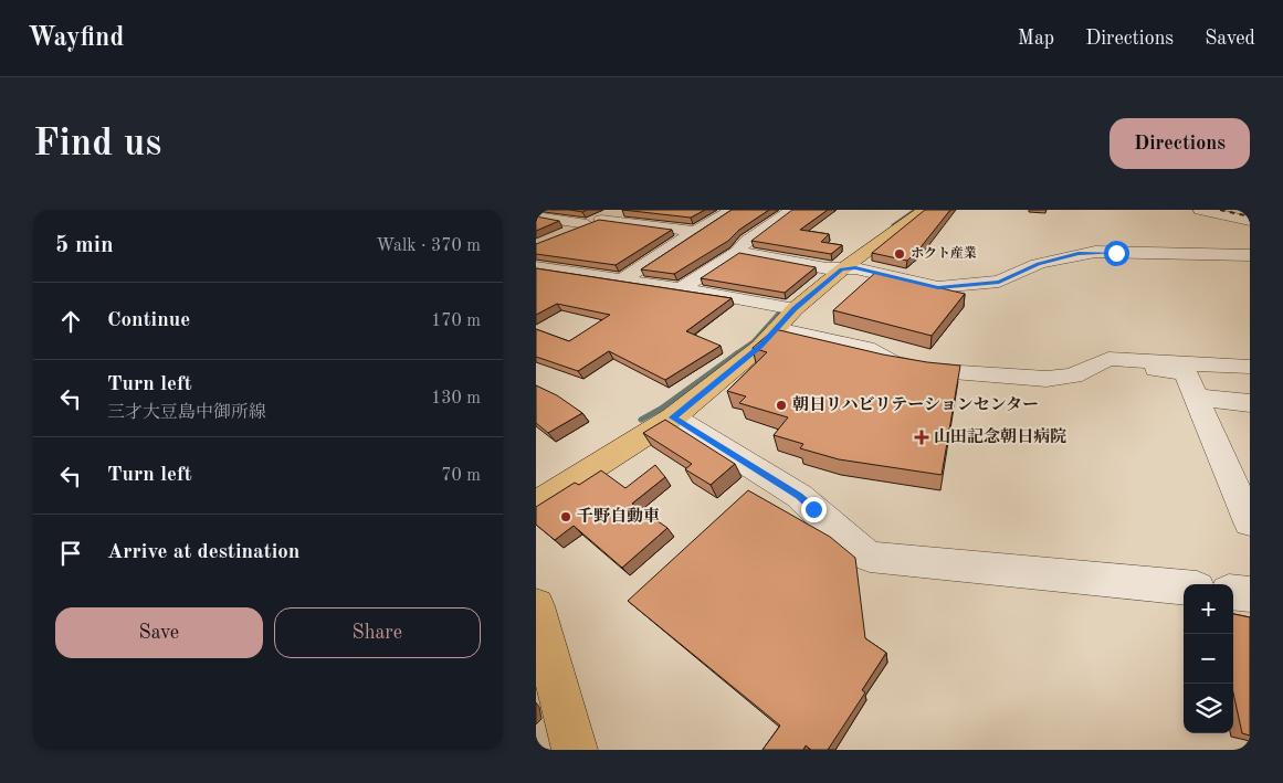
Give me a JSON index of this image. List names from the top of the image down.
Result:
{
  "places": {
    "other": ["ホクト産業", "朝日リハビリテーションセンター", "千野自動車"],
    "health": ["山田記念朝日病院"]
  },
  "page": {
    "header": "Wayfind",
    "nav": ["Map", "Directions", "Saved"],
    "buttons": [
      "Directions",
      ["Save", "Share"]
    ],
    "title": "Find us",
    "heading": ["5 min", "Walk · 370 m"],
    "list": [
      ["Continue", "170 m"],
      ["Turn left", "三才大豆島中御所線", "130 m"],
      ["Turn left", "70 m"],
      "Arrive at destination"
    ],
    "map_buttons": ["+", "−"]
  }
}
